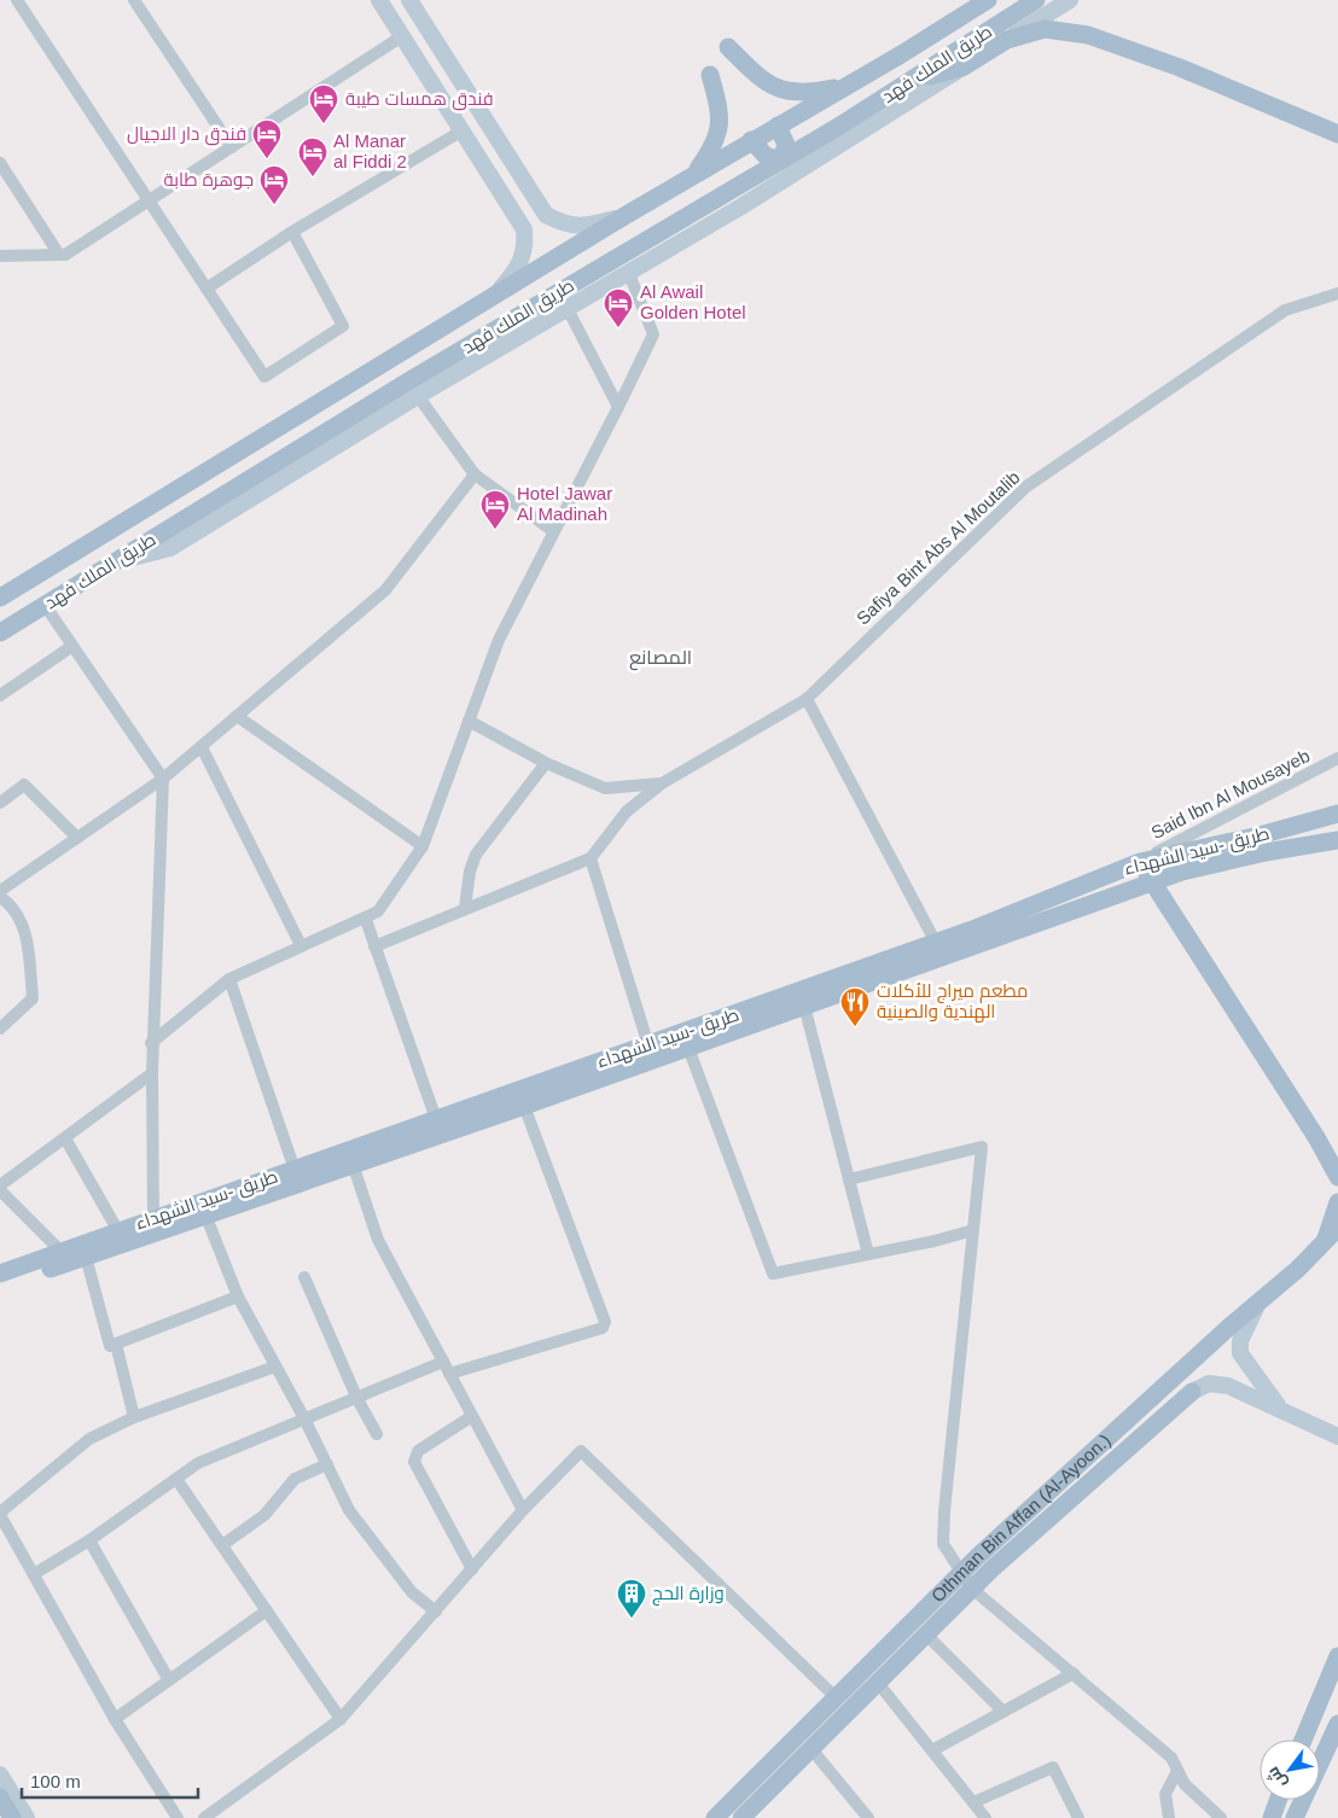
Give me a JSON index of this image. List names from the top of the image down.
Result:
{
  "streets": {
    "main road": ["طريق الملك فهد", "طريق -سيد الشهداء", "Othman Bin Affan (Al-Ayoon.)"],
    "street": ["Safiya Bint Abs Al Moutalib", "Said Ibn Al Mousayeb"]
  },
  "crossings": [
    ["Said Ibn Al Mousayeb", "طريق -سيد الشهداء"]
  ],
  "districts": ["المصانع"],
  "places": {
    "hotel": [
      "فندق همسات طيبة",
      "فندق دار الاجيال",
      "Al Manar al Fiddi 2",
      "جوهرة طابة",
      "Al Awail Golden Hotel",
      "Hotel Jawar Al Madinah"
    ],
    "restaurant": ["مطعم ميراج للأكلات الهندية والصينية"],
    "building": ["وزارة الحج"]
  },
  "scale_bar": "100 m",
  "north": "bottom left"
}
